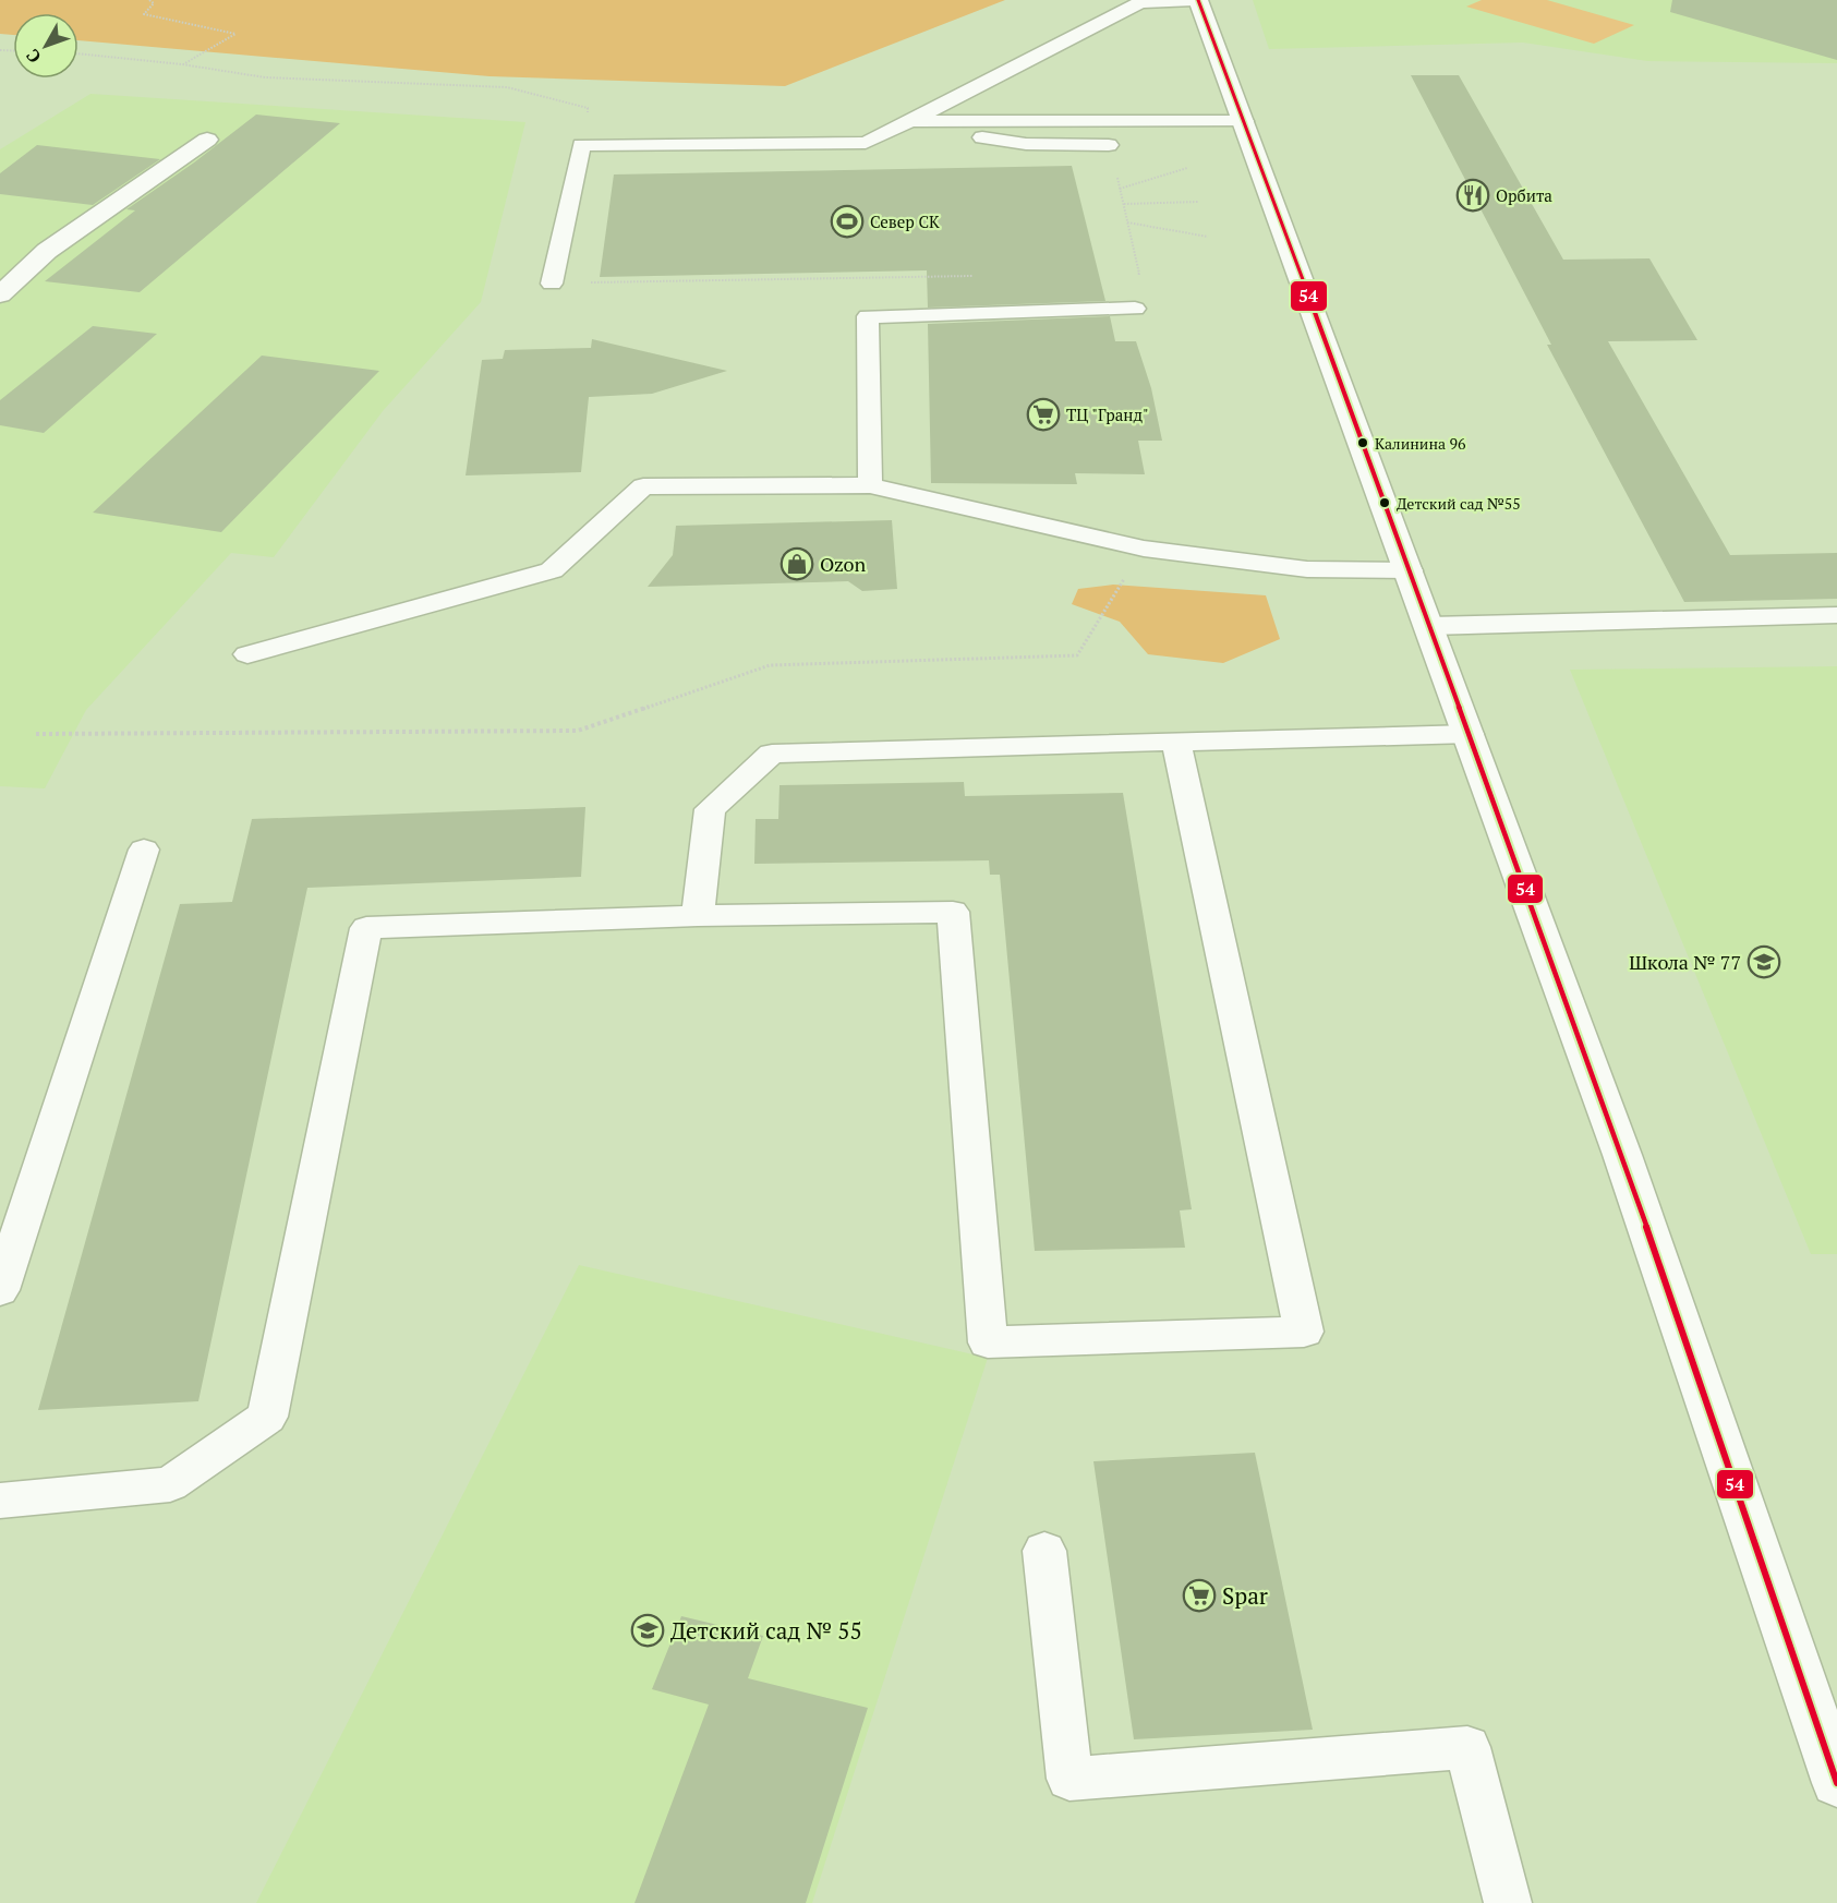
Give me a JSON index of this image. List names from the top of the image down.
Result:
{
  "places": {
    "restaurant": ["Орбита"],
    "sports": ["Север СК"],
    "supermarket": ["ТЦ \"Гранд\"", "Spar"],
    "other": ["Калинина 96", "Детский сад №55"],
    "shop": ["Ozon"],
    "school or university": ["Школа № 77", "Детский сад № 55"]
  },
  "lines": ["transit line 54"],
  "north": "bottom left"
}
